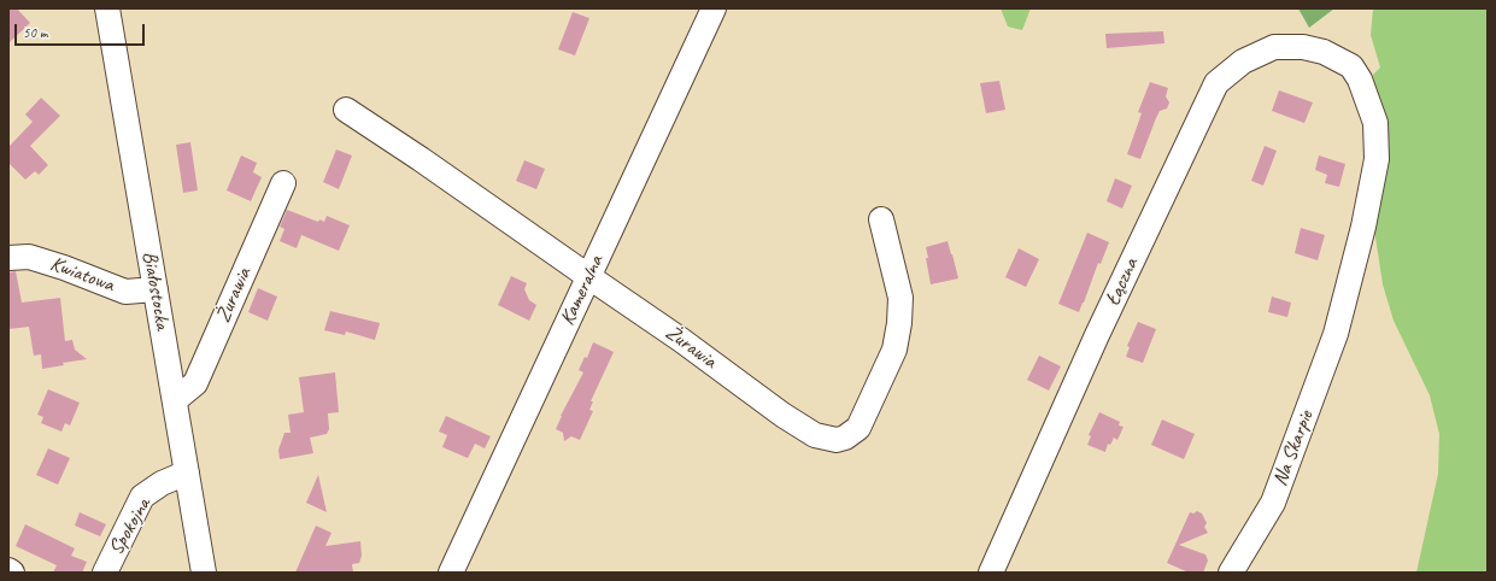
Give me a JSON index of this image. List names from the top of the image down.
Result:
{
  "streets": {
    "street": [
      "Kwiatowa",
      "Łączna",
      "Białostocka",
      "Kameralna",
      "Żurawia",
      "Na Skarpie",
      "Spokojna"
    ]
  },
  "crossings": [
    ["Kwiatowa", "Białostocka"],
    ["Łączna", "Na Skarpie"],
    ["Białostocka", "Żurawia"],
    ["Białostocka", "Spokojna"],
    ["Kameralna", "Żurawia"]
  ],
  "scale_bar": "50 m"
}
